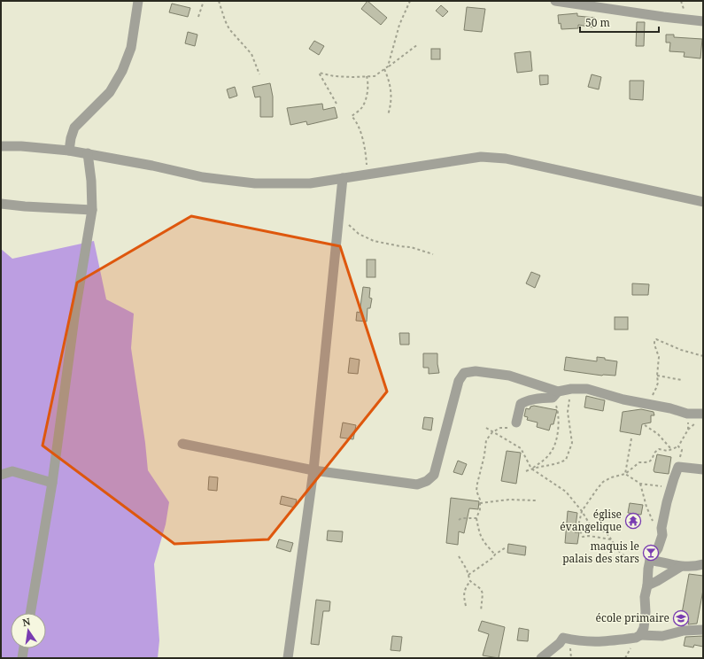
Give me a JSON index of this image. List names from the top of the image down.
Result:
{
  "places": {
    "temple": ["église évangelique"],
    "bar": ["maquis le palais des stars"],
    "school or university": ["école primaire"]
  },
  "scale_bar": "50 m",
  "north": "top"
}
